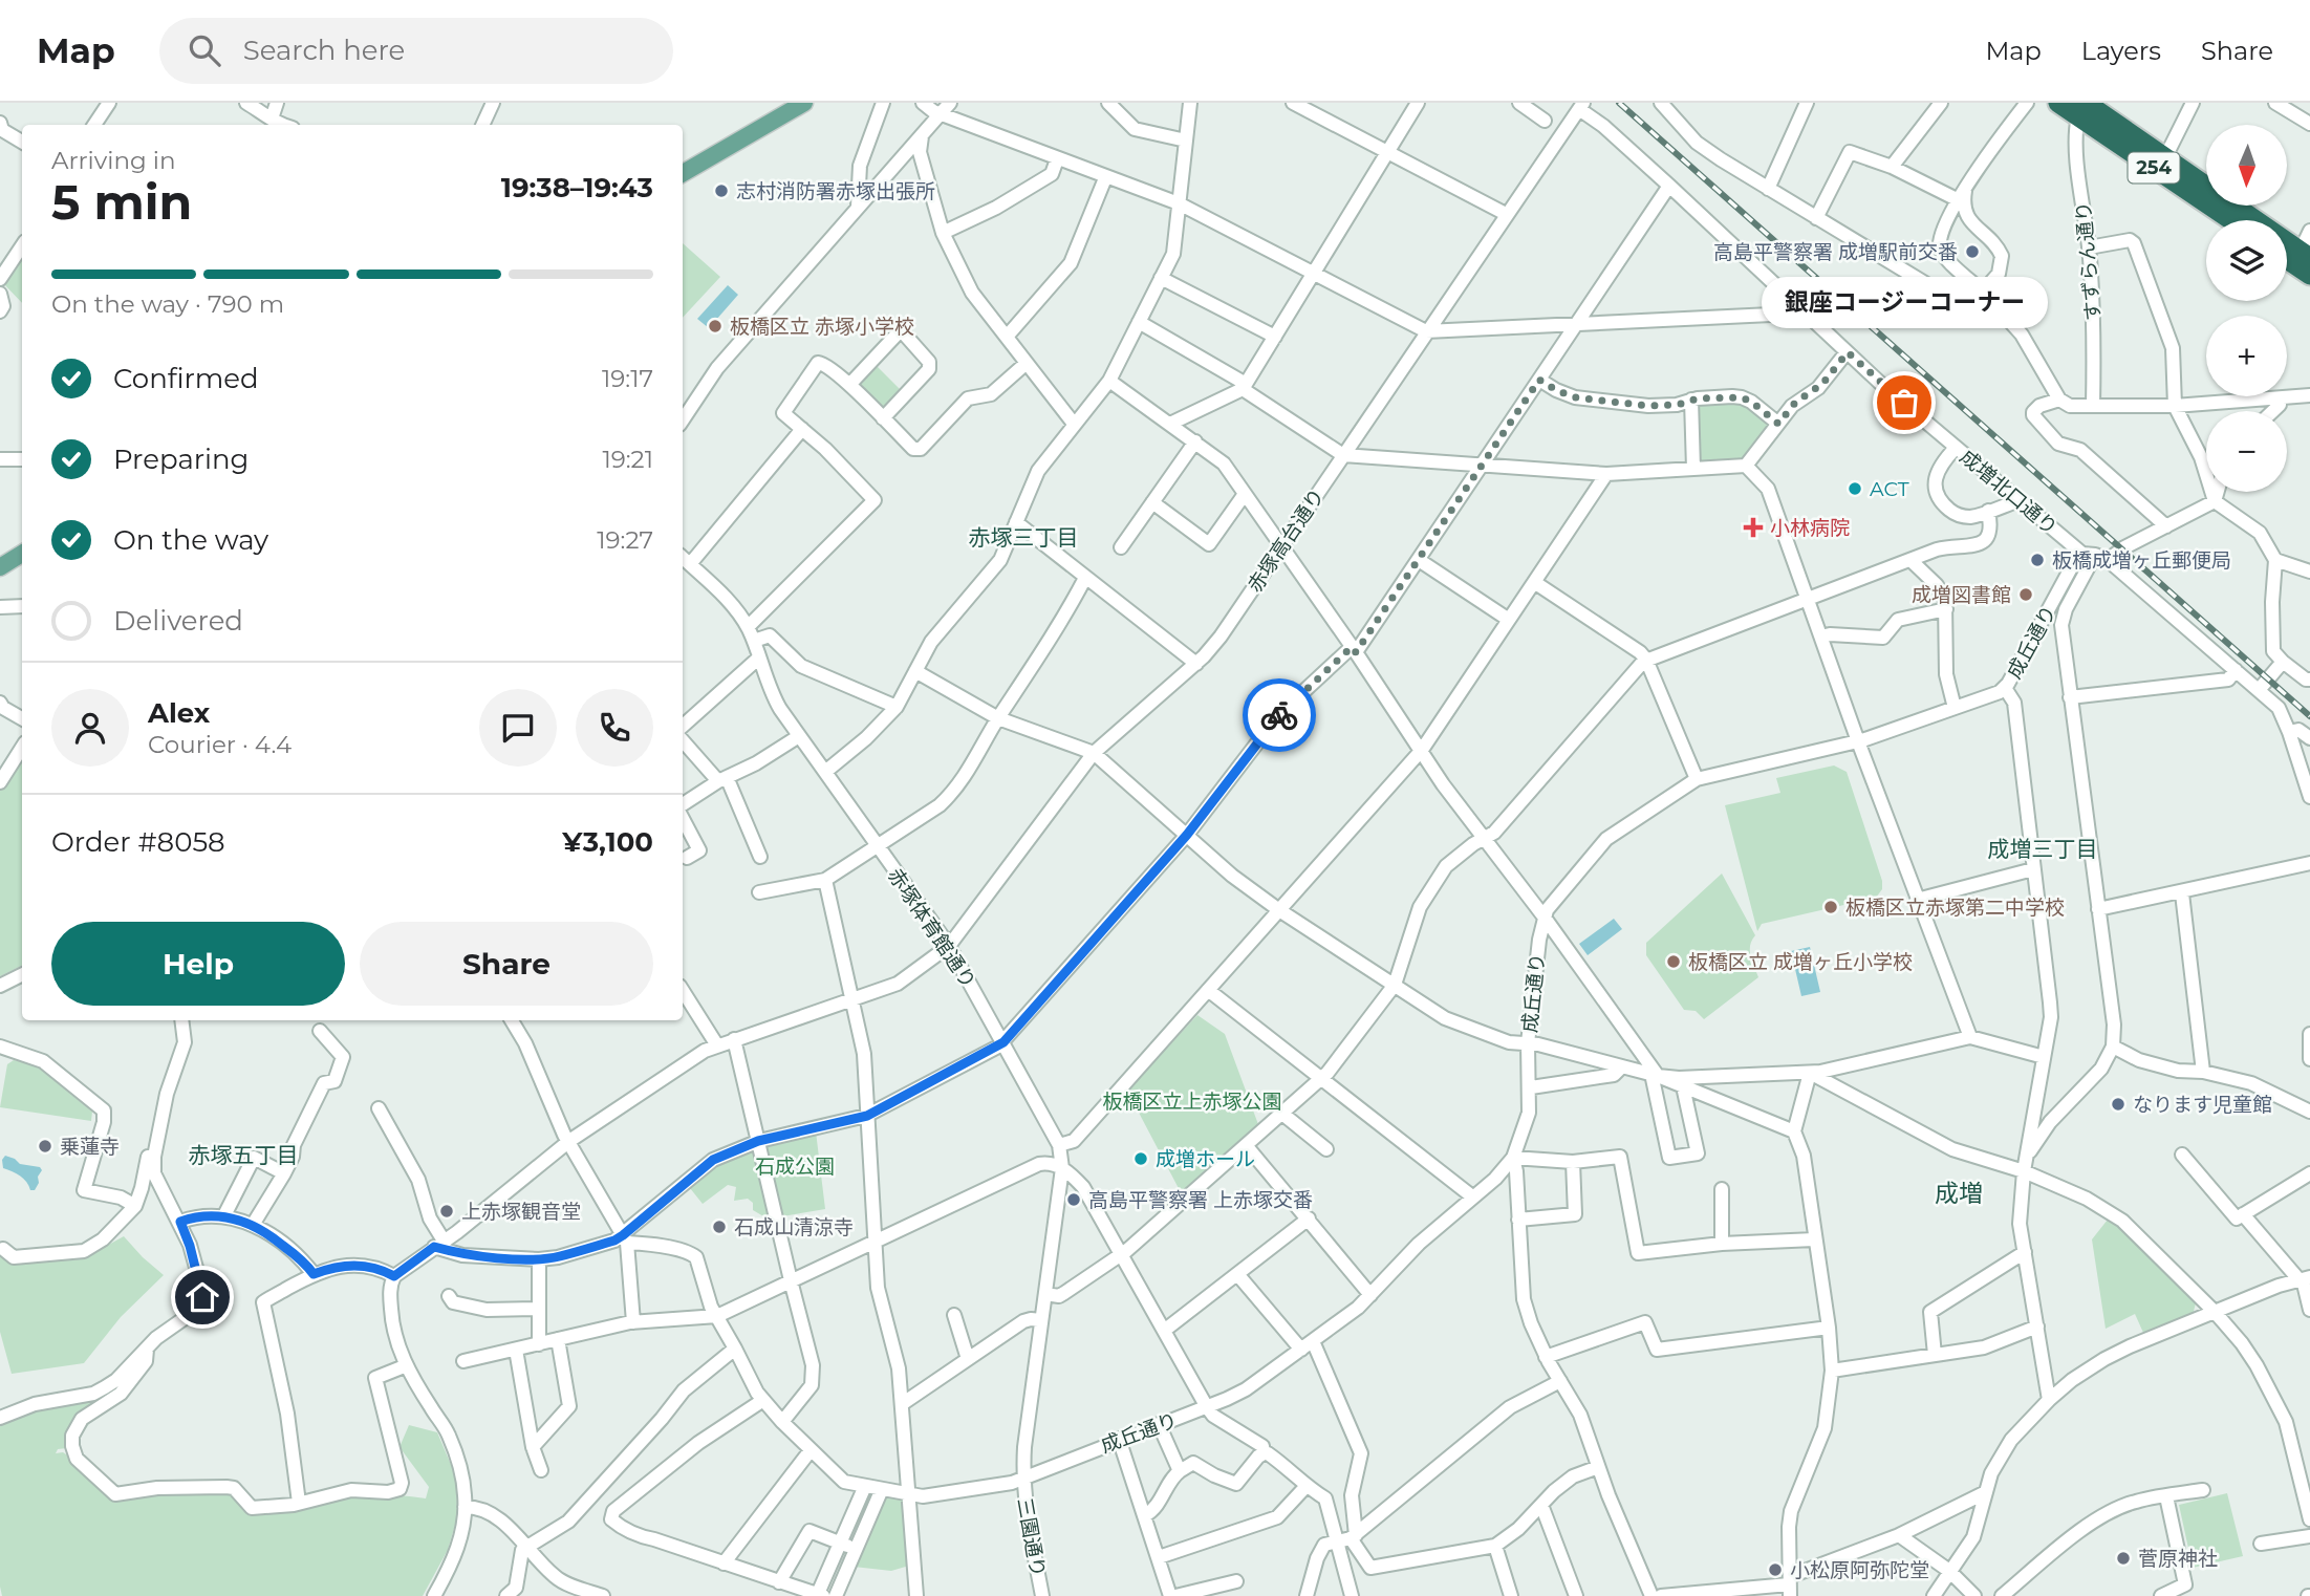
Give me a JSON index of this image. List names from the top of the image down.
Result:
{
  "streets": {
    "highway": ["254"],
    "street": [
      "すずらん通り",
      "成増北口通り",
      "赤塚高台通り",
      "成丘通り",
      "赤塚体育館通り",
      "三園通り"
    ]
  },
  "crossings": [
    ["254", "すずらん通り"],
    ["成増北口通り", "赤塚高台通り"],
    ["成増北口通り", "成丘通り"],
    ["赤塚高台通り", "赤塚体育館通り"],
    ["成丘通り", "赤塚体育館通り"],
    ["成丘通り", "三園通り"],
    ["赤塚体育館通り", "三園通り"]
  ],
  "districts": [
    "赤塚三丁目",
    "成増三丁目",
    "赤塚五丁目",
    "成増"
  ],
  "parks": ["板橋区立上赤塚公園", "石成公園"],
  "places": {
    "other": [
      "志村消防署赤塚出張所",
      "高島平警察署 成増駅前交番",
      "板橋区立 赤塚小学校",
      "銀座コージーコーナー",
      "ACT",
      "板橋成増ヶ丘郵便局",
      "成増図書館",
      "板橋区立赤塚第二中学校",
      "板橋区立 成増ヶ丘小学校",
      "なります児童館",
      "乗蓮寺",
      "成増ホール",
      "高島平警察署 上赤塚交番",
      "上赤塚観音堂",
      "石成山清涼寺",
      "菅原神社",
      "小松原阿弥陀堂"
    ],
    "health": ["小林病院"]
  },
  "north": "bottom",
  "page": {
    "header": "Map",
    "search": "Search here",
    "nav": ["Map", "Layers", "Share"],
    "map_buttons": ["+", "−"],
    "heading": ["5 min", "Arriving in", "19:38–19:43"],
    "panel": [
      "Alex",
      "Courier · 4.4",
      "Order #8058",
      "¥3,100"
    ],
    "bar": "On the way · 790 m",
    "bubble": "銀座コージーコーナー",
    "list": [
      ["Confirmed", "19:17"],
      ["Preparing", "19:21"],
      ["On the way", "19:27"],
      "Delivered"
    ],
    "buttons": ["Help", "Share"]
  }
}
